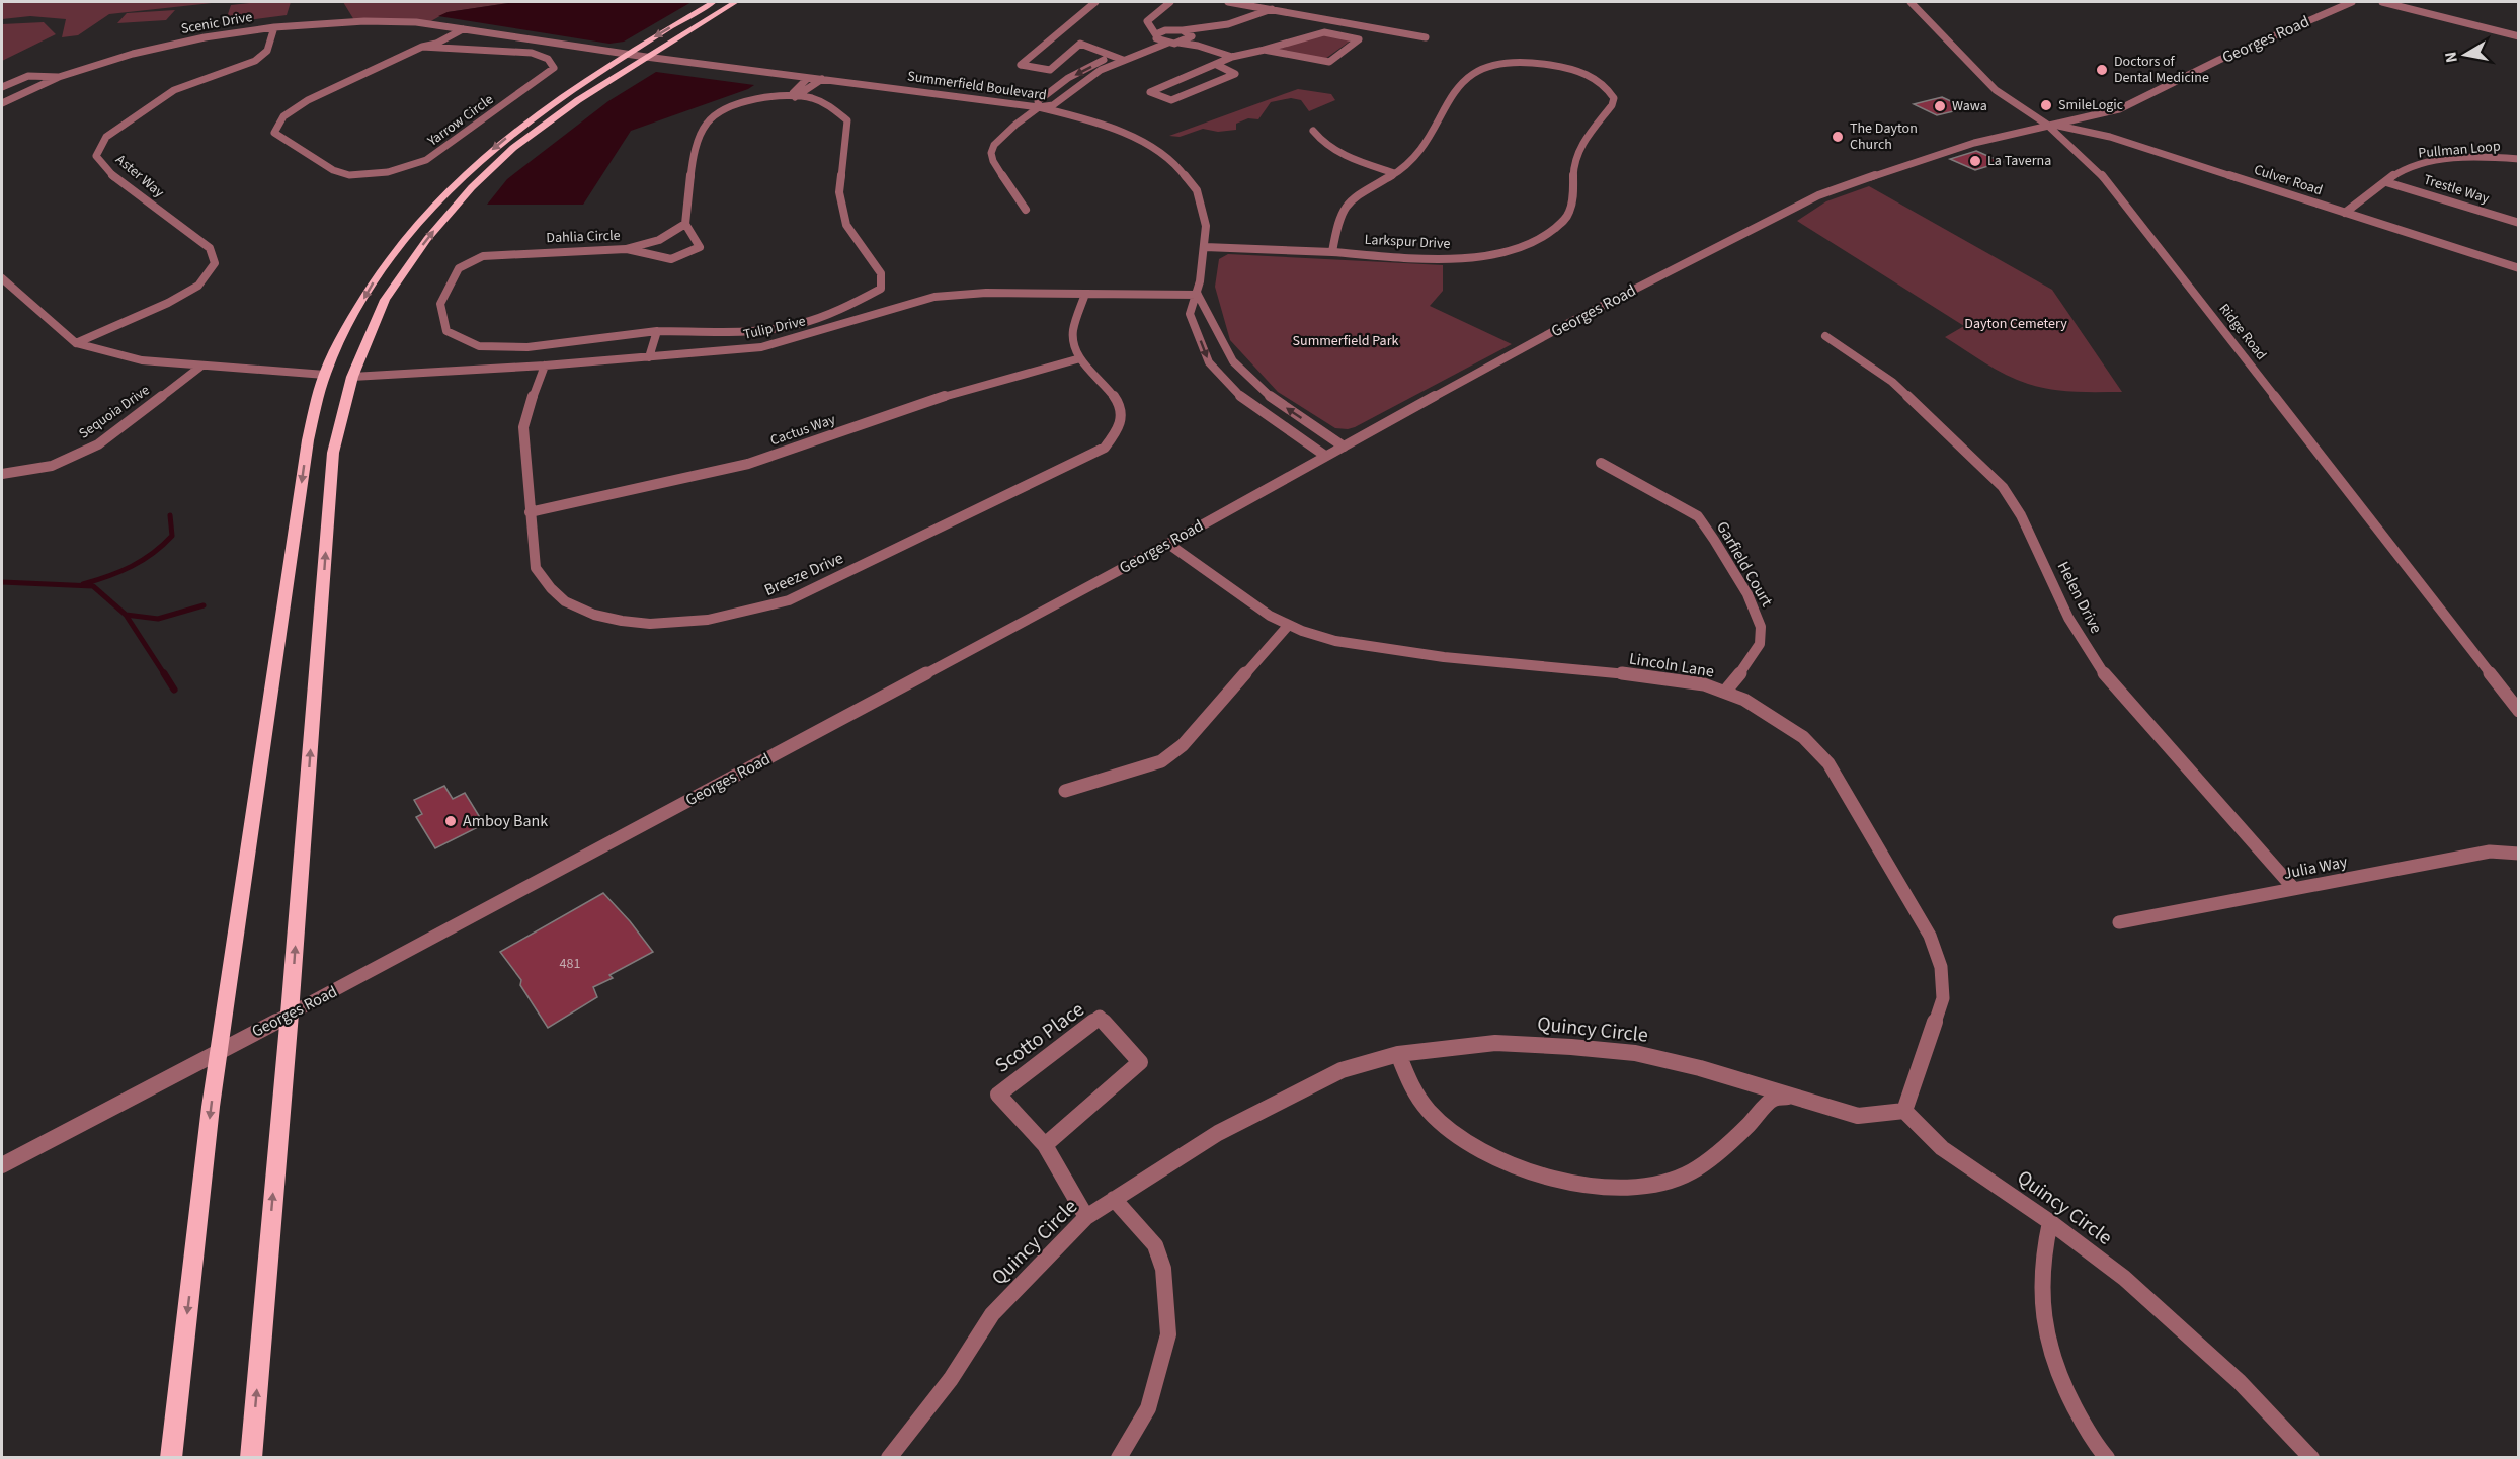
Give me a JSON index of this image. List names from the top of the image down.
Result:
{
  "streets": {
    "street": [
      "Scenic Drive",
      "Georges Road",
      "Summerfield Boulevard",
      "Yarrow Circle",
      "Pullman Loop",
      "Aster Way",
      "Culver Road",
      "Trestle Way",
      "Dahlia Circle",
      "Larkspur Drive",
      "Tulip Drive",
      "Ridge Road",
      "Sequoia Drive",
      "Cactus Way",
      "Garfield Court",
      "Breeze Drive",
      "Helen Drive",
      "Lincoln Lane",
      "Julia Way",
      "Quincy Circle",
      "Scotto Place"
    ]
  },
  "crossings": [
    ["Scenic Drive", "Summerfield Boulevard"],
    ["Scenic Drive", "Yarrow Circle"],
    ["Scenic Drive", "Aster Way"],
    ["Georges Road", "Summerfield Boulevard"],
    ["Georges Road", "Culver Road"],
    ["Georges Road", "Ridge Road"],
    ["Georges Road", "Lincoln Lane"],
    ["Summerfield Boulevard", "Larkspur Drive"],
    ["Summerfield Boulevard", "Tulip Drive"],
    ["Pullman Loop", "Culver Road"],
    ["Pullman Loop", "Trestle Way"],
    ["Culver Road", "Ridge Road"],
    ["Tulip Drive", "Breeze Drive"],
    ["Cactus Way", "Breeze Drive"],
    ["Garfield Court", "Lincoln Lane"],
    ["Helen Drive", "Julia Way"],
    ["Lincoln Lane", "Quincy Circle"],
    ["Quincy Circle", "Scotto Place"]
  ],
  "parks": ["Dayton Cemetery", "Summerfield Park"],
  "places": [
    "Doctors of Dental Medicine",
    "SmileLogic",
    "Wawa",
    "The Dayton Church",
    "La Taverna",
    "Amboy Bank"
  ],
  "house_numbers": ["481"],
  "north": "left"
}
